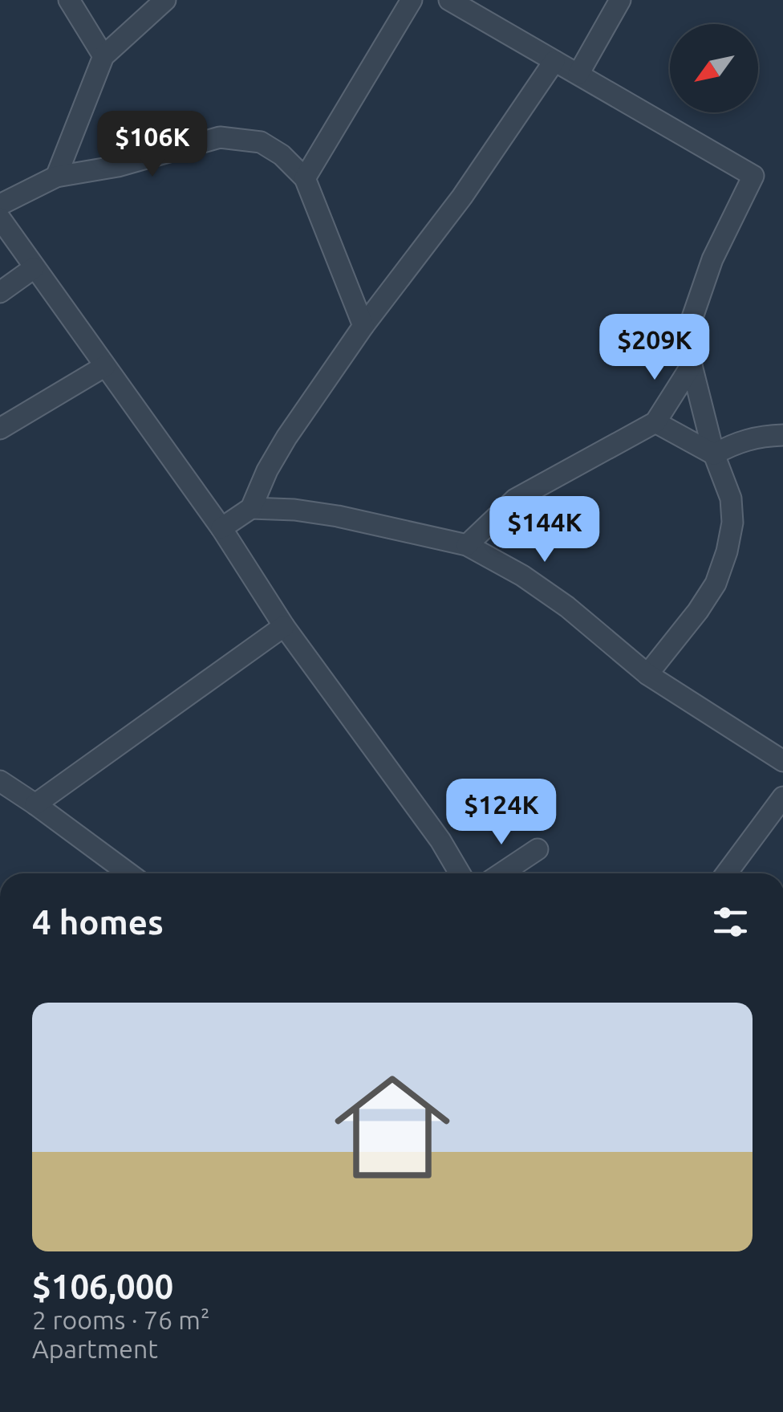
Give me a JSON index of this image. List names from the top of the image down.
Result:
{
  "north": "bottom left",
  "page": {
    "price": [
      "$106K",
      "$209K",
      "$144K",
      "$124K"
    ],
    "heading": "4 homes",
    "list": [
      {
        "name": "$106,000",
        "note": "2 rooms · 76 m² · Apartment"
      }
    ]
  }
}
